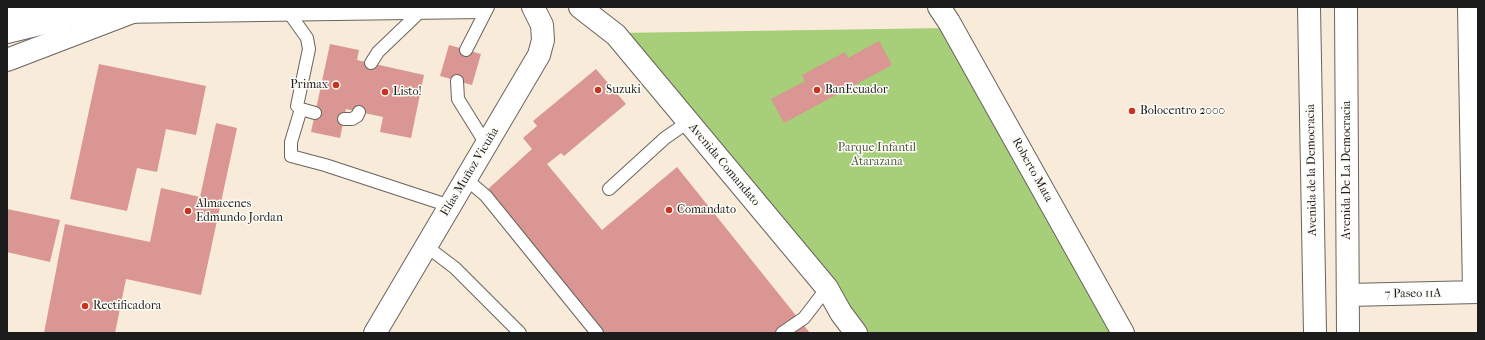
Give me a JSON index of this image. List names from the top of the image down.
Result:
{
  "streets": {
    "street": [
      "Avenida Comandato",
      "Roberto Mata",
      "Avenida de la Democracia",
      "Avenida De La Democracia",
      "Elías Muñoz Vicuña",
      "7 Paseo 11A"
    ]
  },
  "crossings": [
    ["Avenida De La Democracia", "7 Paseo 11A"]
  ],
  "parks": ["Parque Infantil Atarazana"],
  "places": [
    "Primax",
    "Suzuki",
    "BanEcuador",
    "Listo!",
    "Bolocentro 2000",
    "Comandato",
    "Almacenes Edmundo Jordan",
    "Rectificadora"
  ]
}
